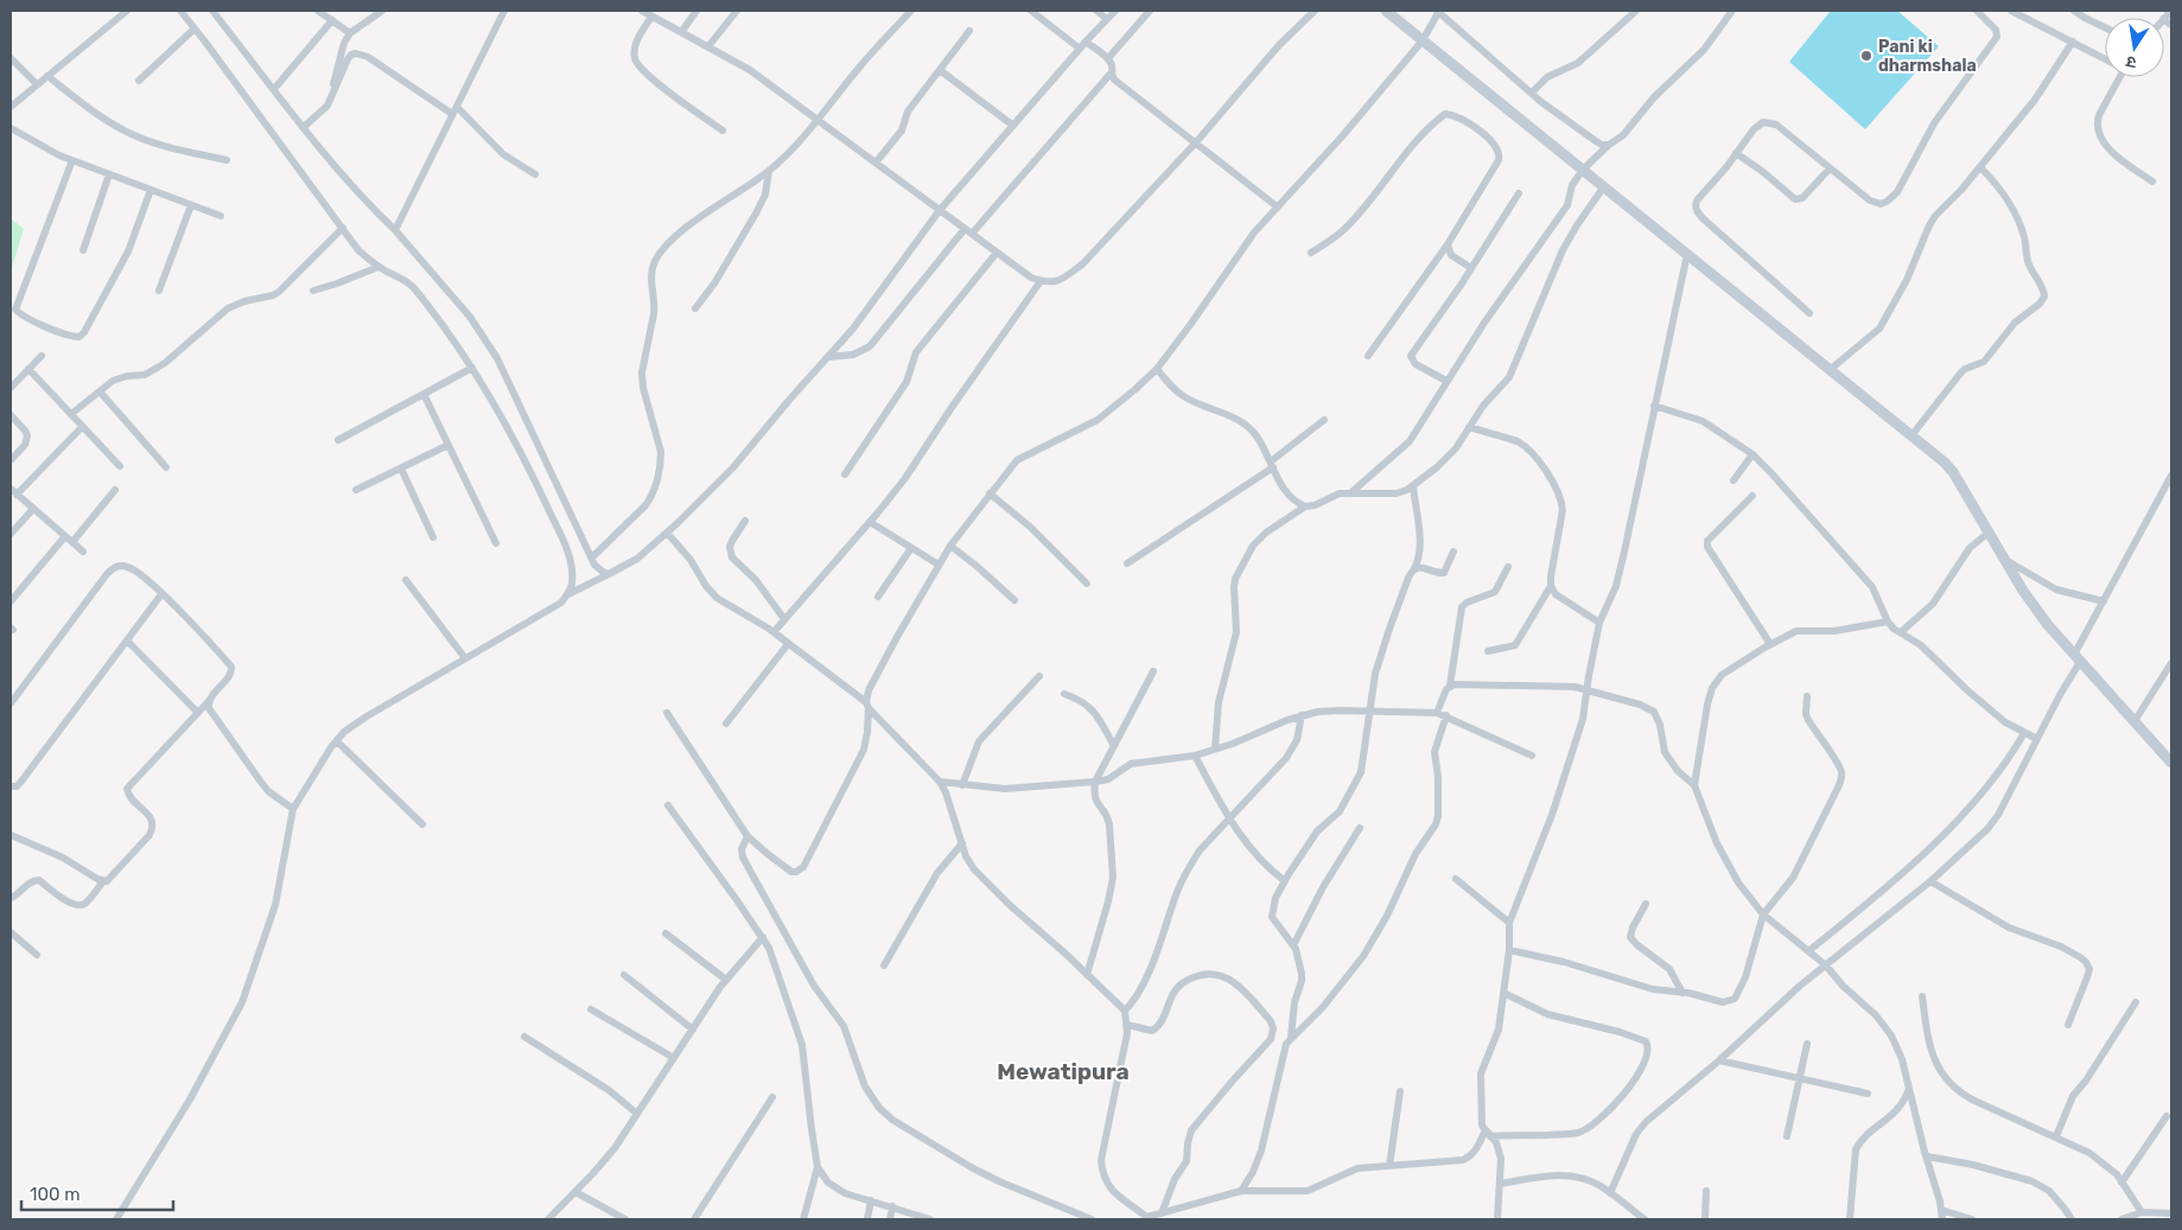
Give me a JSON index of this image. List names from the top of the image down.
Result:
{
  "districts": ["Mewatipura"],
  "places": ["Pani ki dharmshala"],
  "scale_bar": "100 m",
  "north": "bottom"
}
